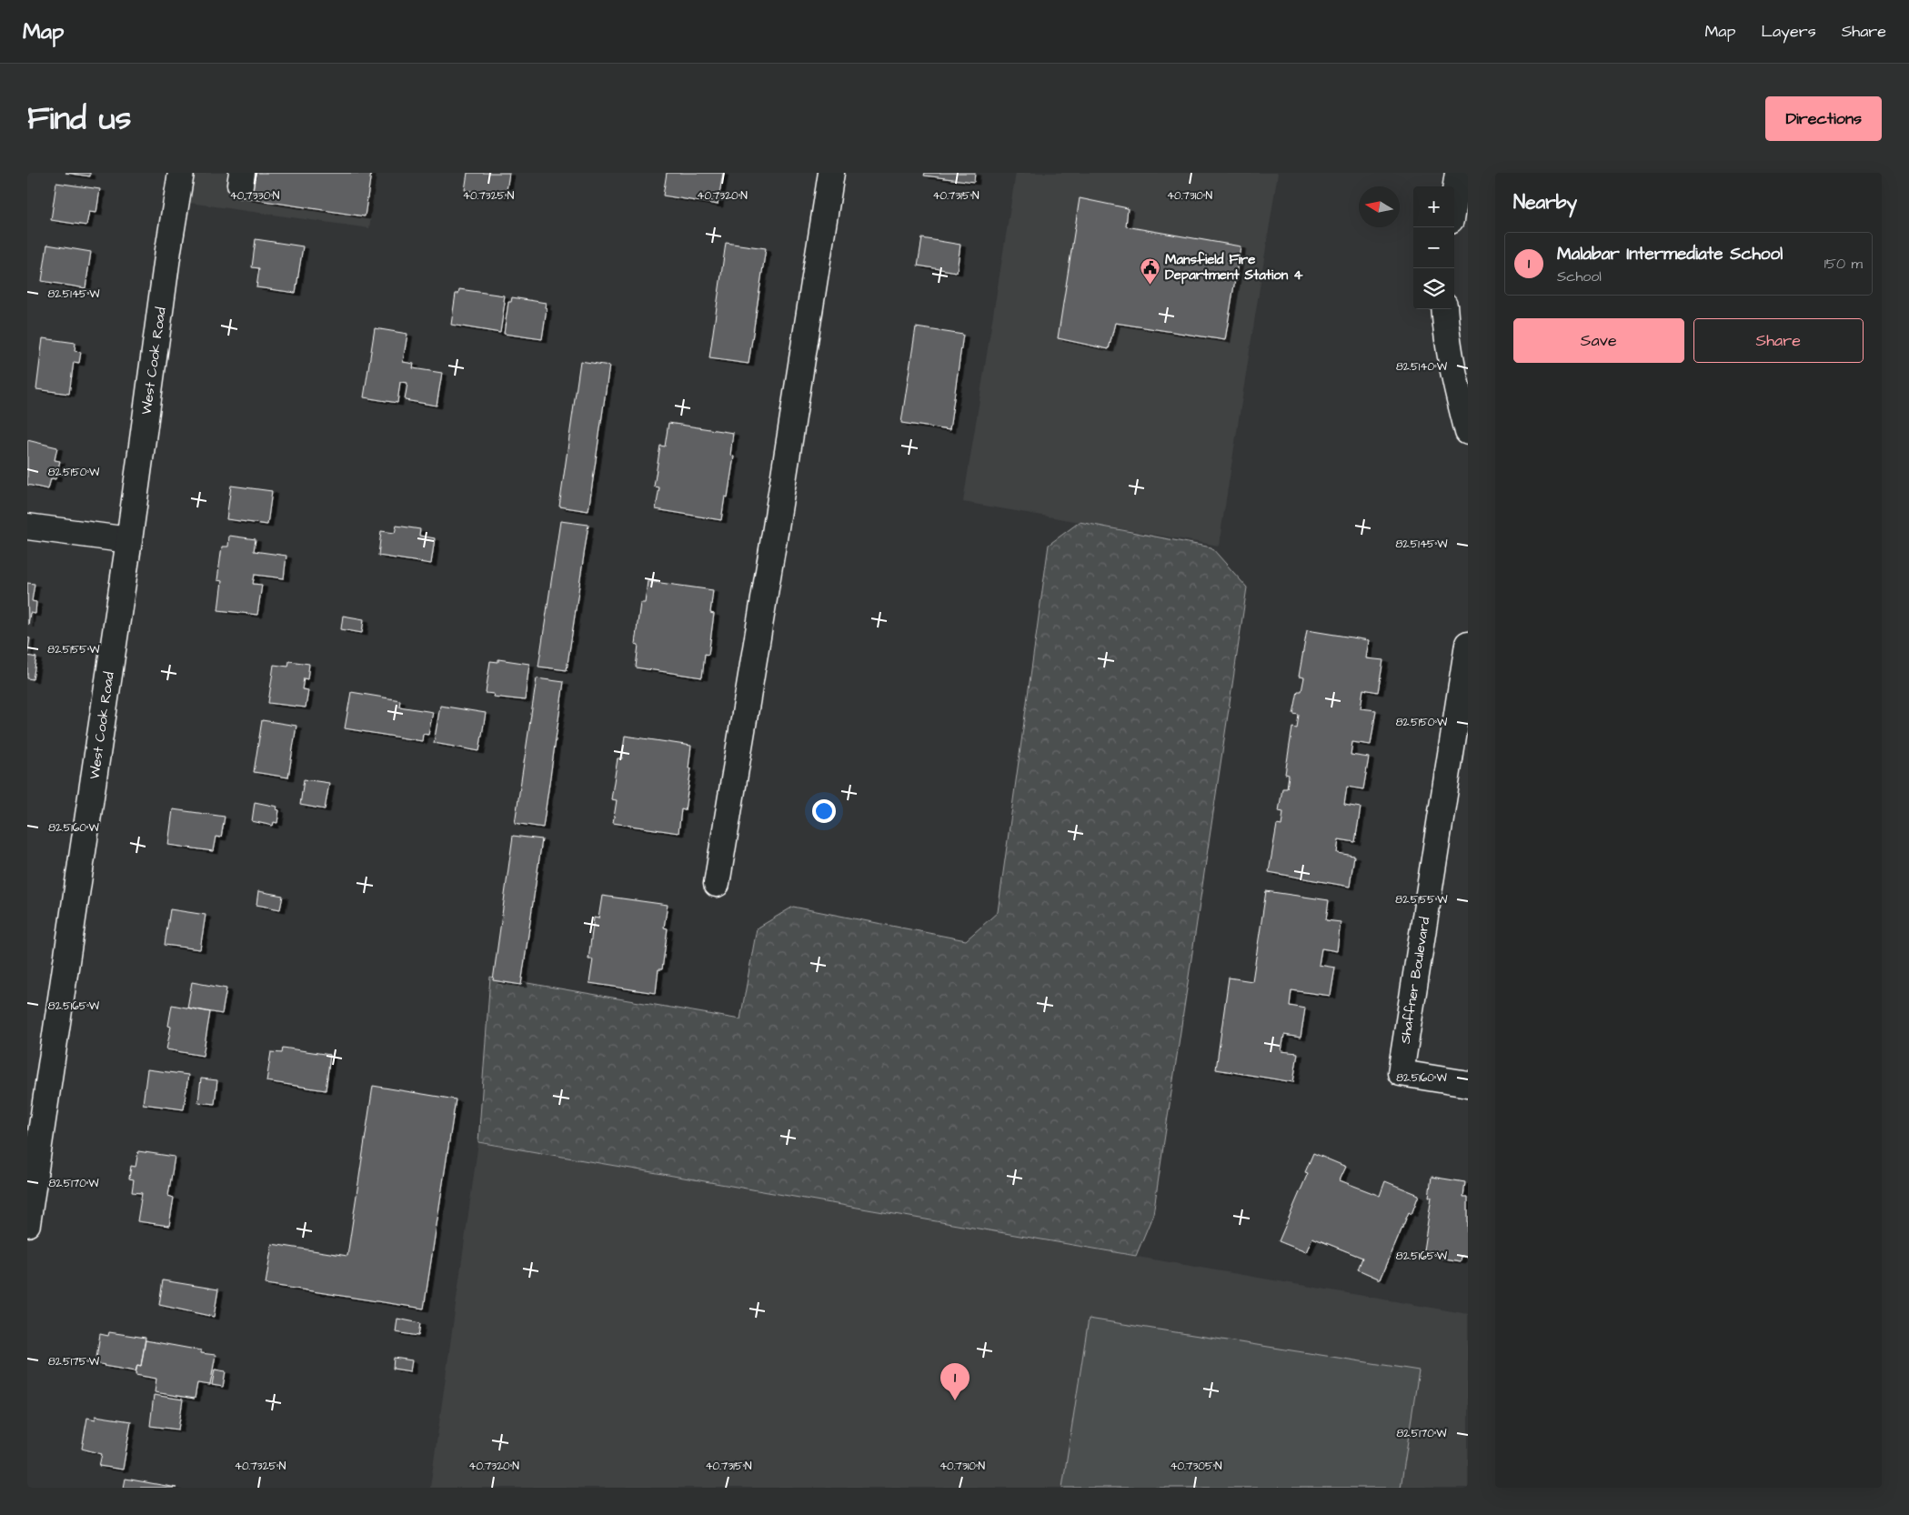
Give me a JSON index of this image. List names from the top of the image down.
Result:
{
  "streets": {
    "street": ["West Cook Road", "Shaffner Boulevard"]
  },
  "places": {
    "public building": ["Mansfield Fire Department Station 4"]
  },
  "north": "left",
  "page": {
    "header": "Map",
    "nav": ["Map", "Layers", "Share"],
    "title": "Find us",
    "buttons": [
      "Directions",
      ["Save", "Share"]
    ],
    "heading": "Nearby",
    "map_buttons": ["+", "−"],
    "list": [
      {
        "mark": "1",
        "name": "Malabar Intermediate School",
        "note": "School",
        "value": "150 m"
      }
    ],
    "pins": "1"
  },
  "coordinates": [
    "40.7325°N",
    "40.7320°N",
    "40.7315°N",
    "40.7310°N",
    "40.7330°N",
    "82.5145°W",
    "82.5140°W",
    "82.5150°W",
    "82.5155°W",
    "82.5160°W",
    "82.5165°W",
    "82.5170°W",
    "82.5175°W",
    "40.7305°N"
  ]
}
